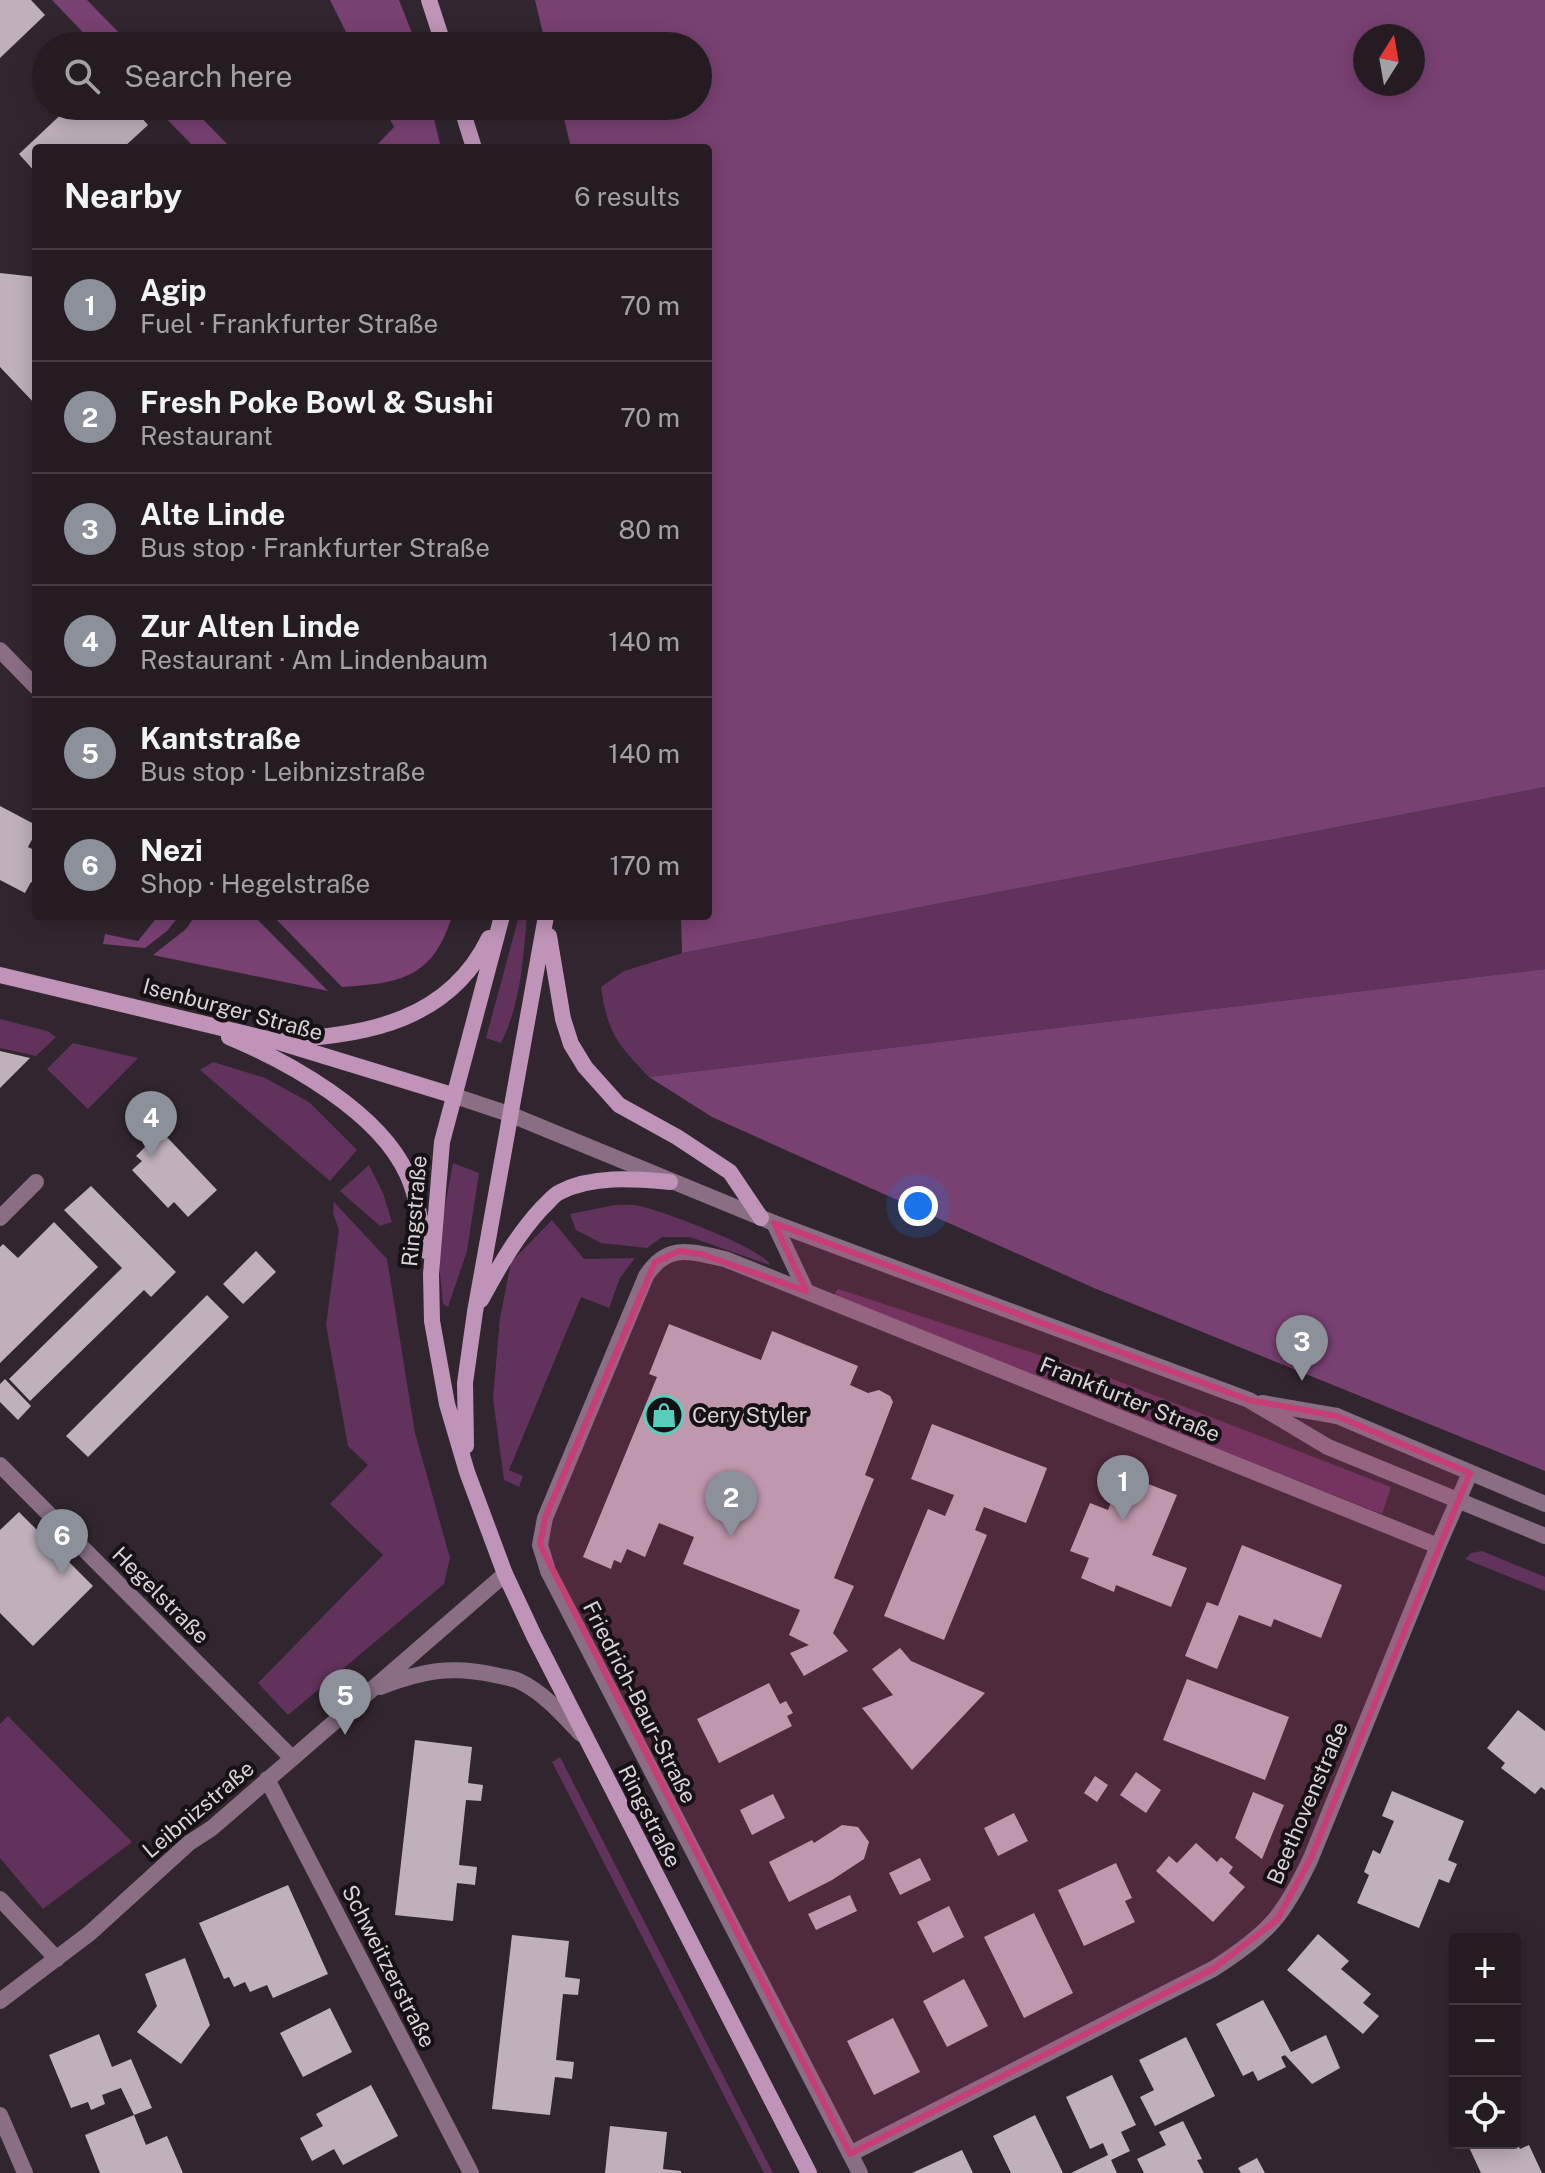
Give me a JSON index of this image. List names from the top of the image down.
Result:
{
  "streets": {
    "main road": ["Isenburger Straße", "Ringstraße"],
    "street": [
      "Frankfurter Straße",
      "Hegelstraße",
      "Friedrich-Baur-Straße",
      "Beethovenstraße",
      "Leibnizstraße",
      "Schweitzerstraße"
    ]
  },
  "crossings": [
    ["Isenburger Straße", "Ringstraße"],
    ["Isenburger Straße", "Frankfurter Straße"],
    ["Ringstraße", "Frankfurter Straße"],
    ["Ringstraße", "Leibnizstraße"],
    ["Frankfurter Straße", "Friedrich-Baur-Straße"],
    ["Frankfurter Straße", "Beethovenstraße"],
    ["Hegelstraße", "Leibnizstraße"],
    ["Friedrich-Baur-Straße", "Beethovenstraße"],
    ["Leibnizstraße", "Schweitzerstraße"]
  ],
  "places": {
    "shop": ["Cery Styler"]
  },
  "north": "top",
  "page": {
    "search": "Search here",
    "heading": ["Nearby", "6 results"],
    "list": [
      {
        "mark": "1",
        "name": "Agip",
        "note": "Fuel · Frankfurter Straße",
        "value": "70 m"
      },
      {
        "mark": "2",
        "name": "Fresh Poke Bowl & Sushi",
        "note": "Restaurant",
        "value": "70 m"
      },
      {
        "mark": "3",
        "name": "Alte Linde",
        "note": "Bus stop · Frankfurter Straße",
        "value": "80 m"
      },
      {
        "mark": "4",
        "name": "Zur Alten Linde",
        "note": "Restaurant · Am Lindenbaum",
        "value": "140 m"
      },
      {
        "mark": "5",
        "name": "Kantstraße",
        "note": "Bus stop · Leibnizstraße",
        "value": "140 m"
      },
      {
        "mark": "6",
        "name": "Nezi",
        "note": "Shop · Hegelstraße",
        "value": "170 m"
      }
    ],
    "pins": [
      "4",
      "3",
      "1",
      "2",
      "6",
      "5"
    ],
    "map_buttons": ["+", "−"]
  }
}
